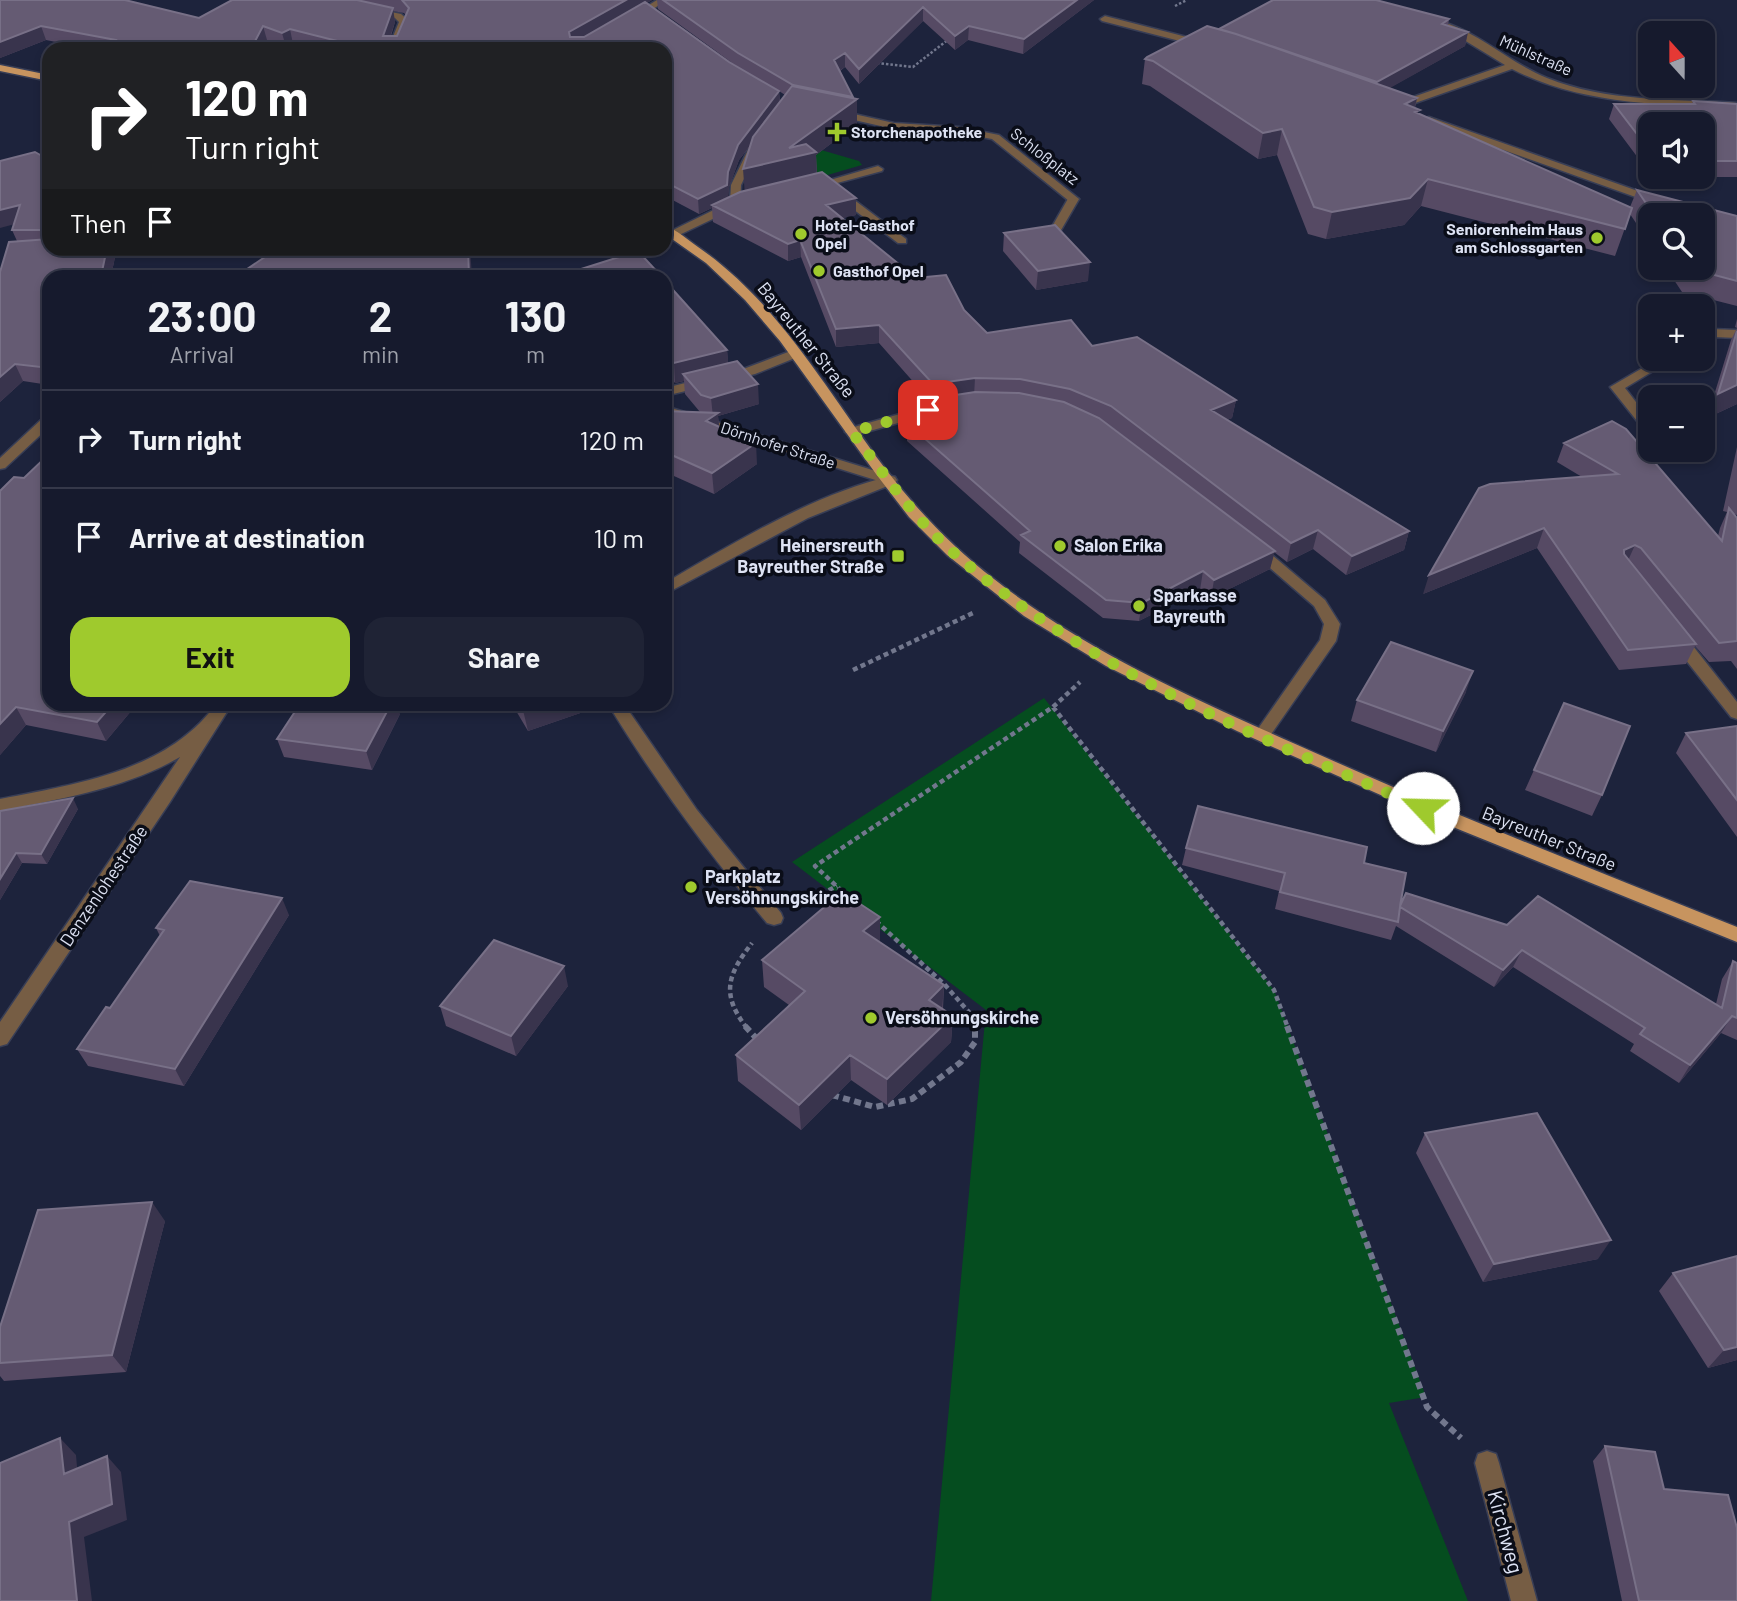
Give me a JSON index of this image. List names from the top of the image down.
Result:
{
  "streets": {
    "main road": ["Bayreuther Straße"],
    "street": [
      "Mühlstraße",
      "Schloßplatz",
      "Dörnhofer Straße",
      "Denzenlohestraße",
      "Kirchweg"
    ]
  },
  "crossings": [
    ["Bayreuther Straße", "Dörnhofer Straße"]
  ],
  "places": {
    "health": ["Storchenapotheke"],
    "other": [
      "Hotel-Gasthof Opel",
      "Seniorenheim Haus am Schlossgarten",
      "Gasthof Opel",
      "Salon Erika",
      "Sparkasse Bayreuth",
      "Parkplatz Versöhnungskirche",
      "Versöhnungskirche"
    ],
    "transit": ["Heinersreuth Bayreuther Straße"]
  },
  "north": "top",
  "page": {
    "map_buttons": ["+", "−"],
    "turn": ["120 m", "Turn right"],
    "then": "Then",
    "eta": [
      "23:00",
      "Arrival",
      "2",
      "min",
      "130",
      "m"
    ],
    "list": [
      {
        "name": "Turn right",
        "value": "120 m"
      },
      {
        "name": "Arrive at destination",
        "value": "10 m"
      }
    ],
    "buttons": ["Exit", "Share"]
  }
}
